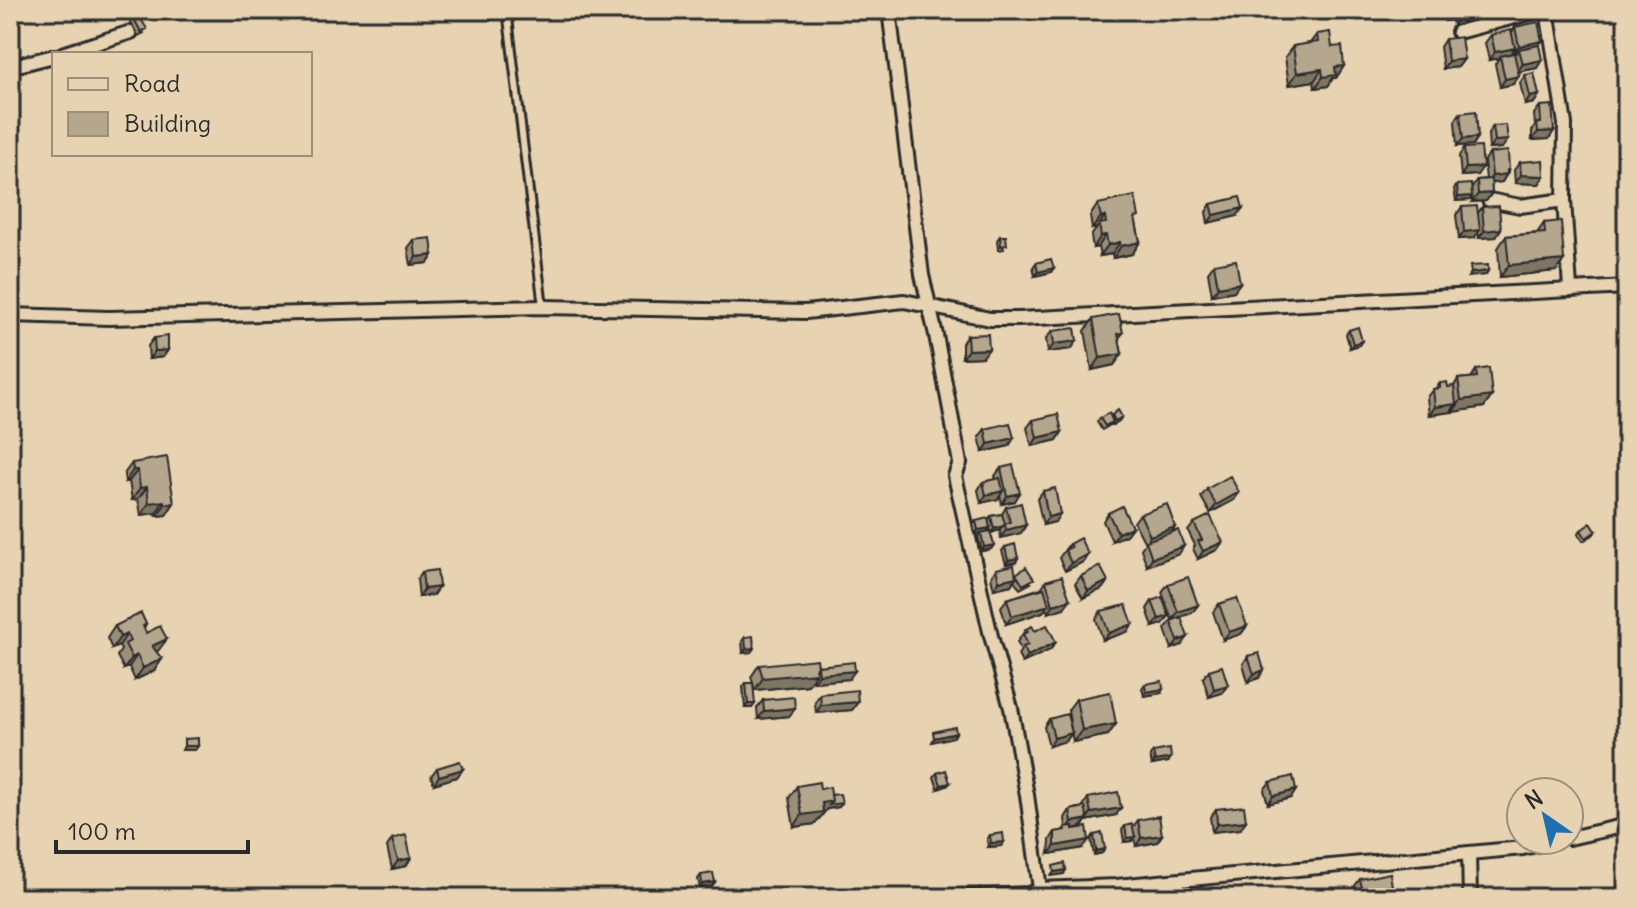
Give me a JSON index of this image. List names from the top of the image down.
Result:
{
  "legend": ["Road", "Building"],
  "scale_bar": "100 m",
  "north": "top left"
}
